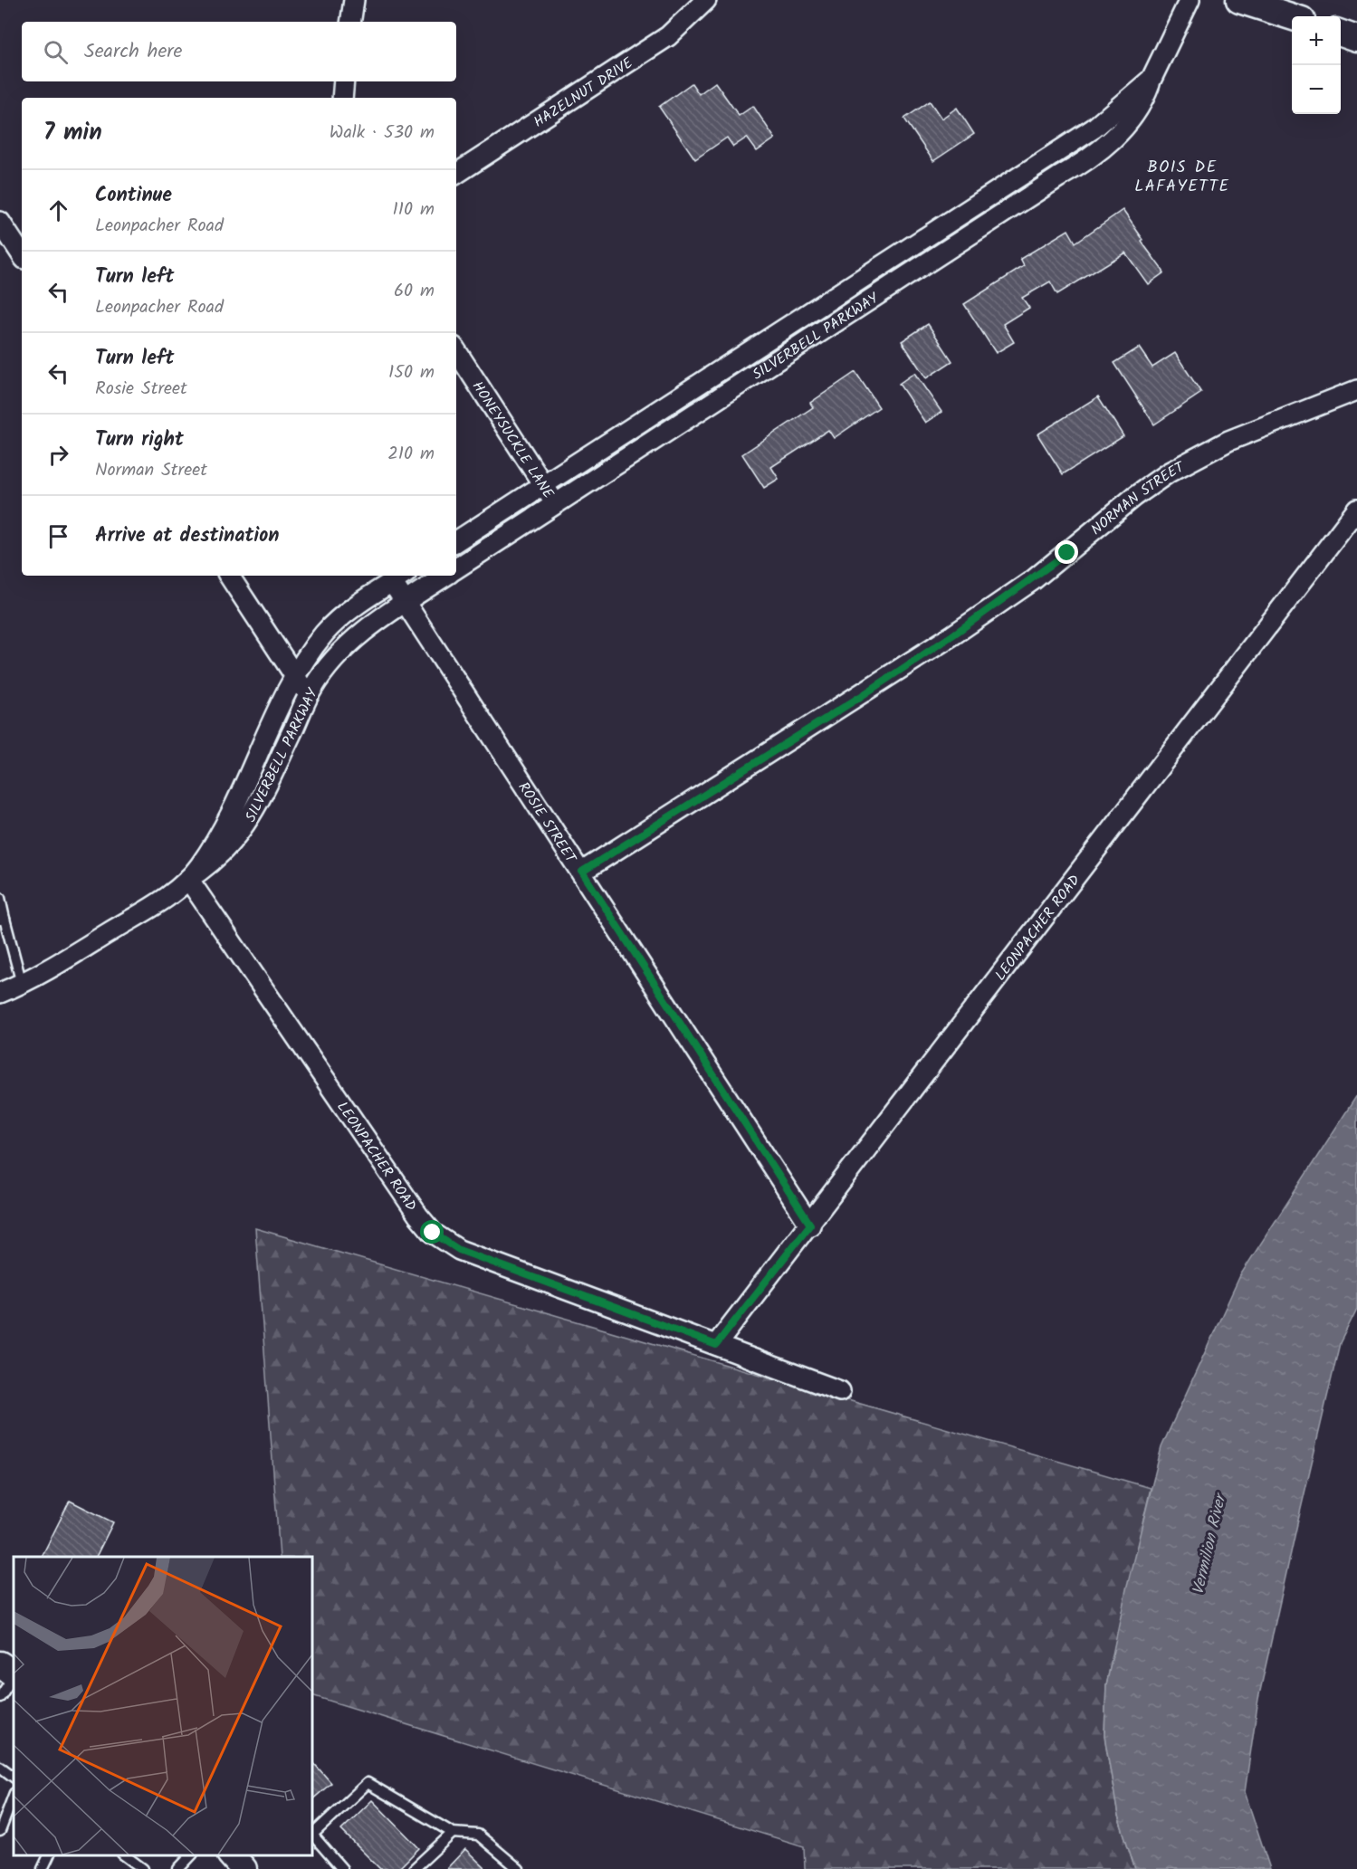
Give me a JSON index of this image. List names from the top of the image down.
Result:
{
  "streets": {
    "street": [
      "HAZELNUT DRIVE",
      "SILVERBELL PARKWAY",
      "HONEYSUCKLE LANE",
      "NORMAN STREET",
      "ROSIE STREET",
      "LEONPACHER ROAD"
    ]
  },
  "crossings": [
    ["SILVERBELL PARKWAY", "HONEYSUCKLE LANE"],
    ["SILVERBELL PARKWAY", "ROSIE STREET"],
    ["SILVERBELL PARKWAY", "LEONPACHER ROAD"],
    ["NORMAN STREET", "ROSIE STREET"],
    ["ROSIE STREET", "LEONPACHER ROAD"]
  ],
  "districts": ["BOIS DE LAFAYETTE"],
  "water": ["Vermilion River"],
  "page": {
    "map_buttons": ["+", "−"],
    "search": "Search here",
    "heading": ["7 min", "Walk · 530 m"],
    "list": [
      ["Continue", "Leonpacher Road", "110 m"],
      ["Turn left", "Leonpacher Road", "60 m"],
      ["Turn left", "Rosie Street", "150 m"],
      ["Turn right", "Norman Street", "210 m"],
      "Arrive at destination"
    ]
  }
}
